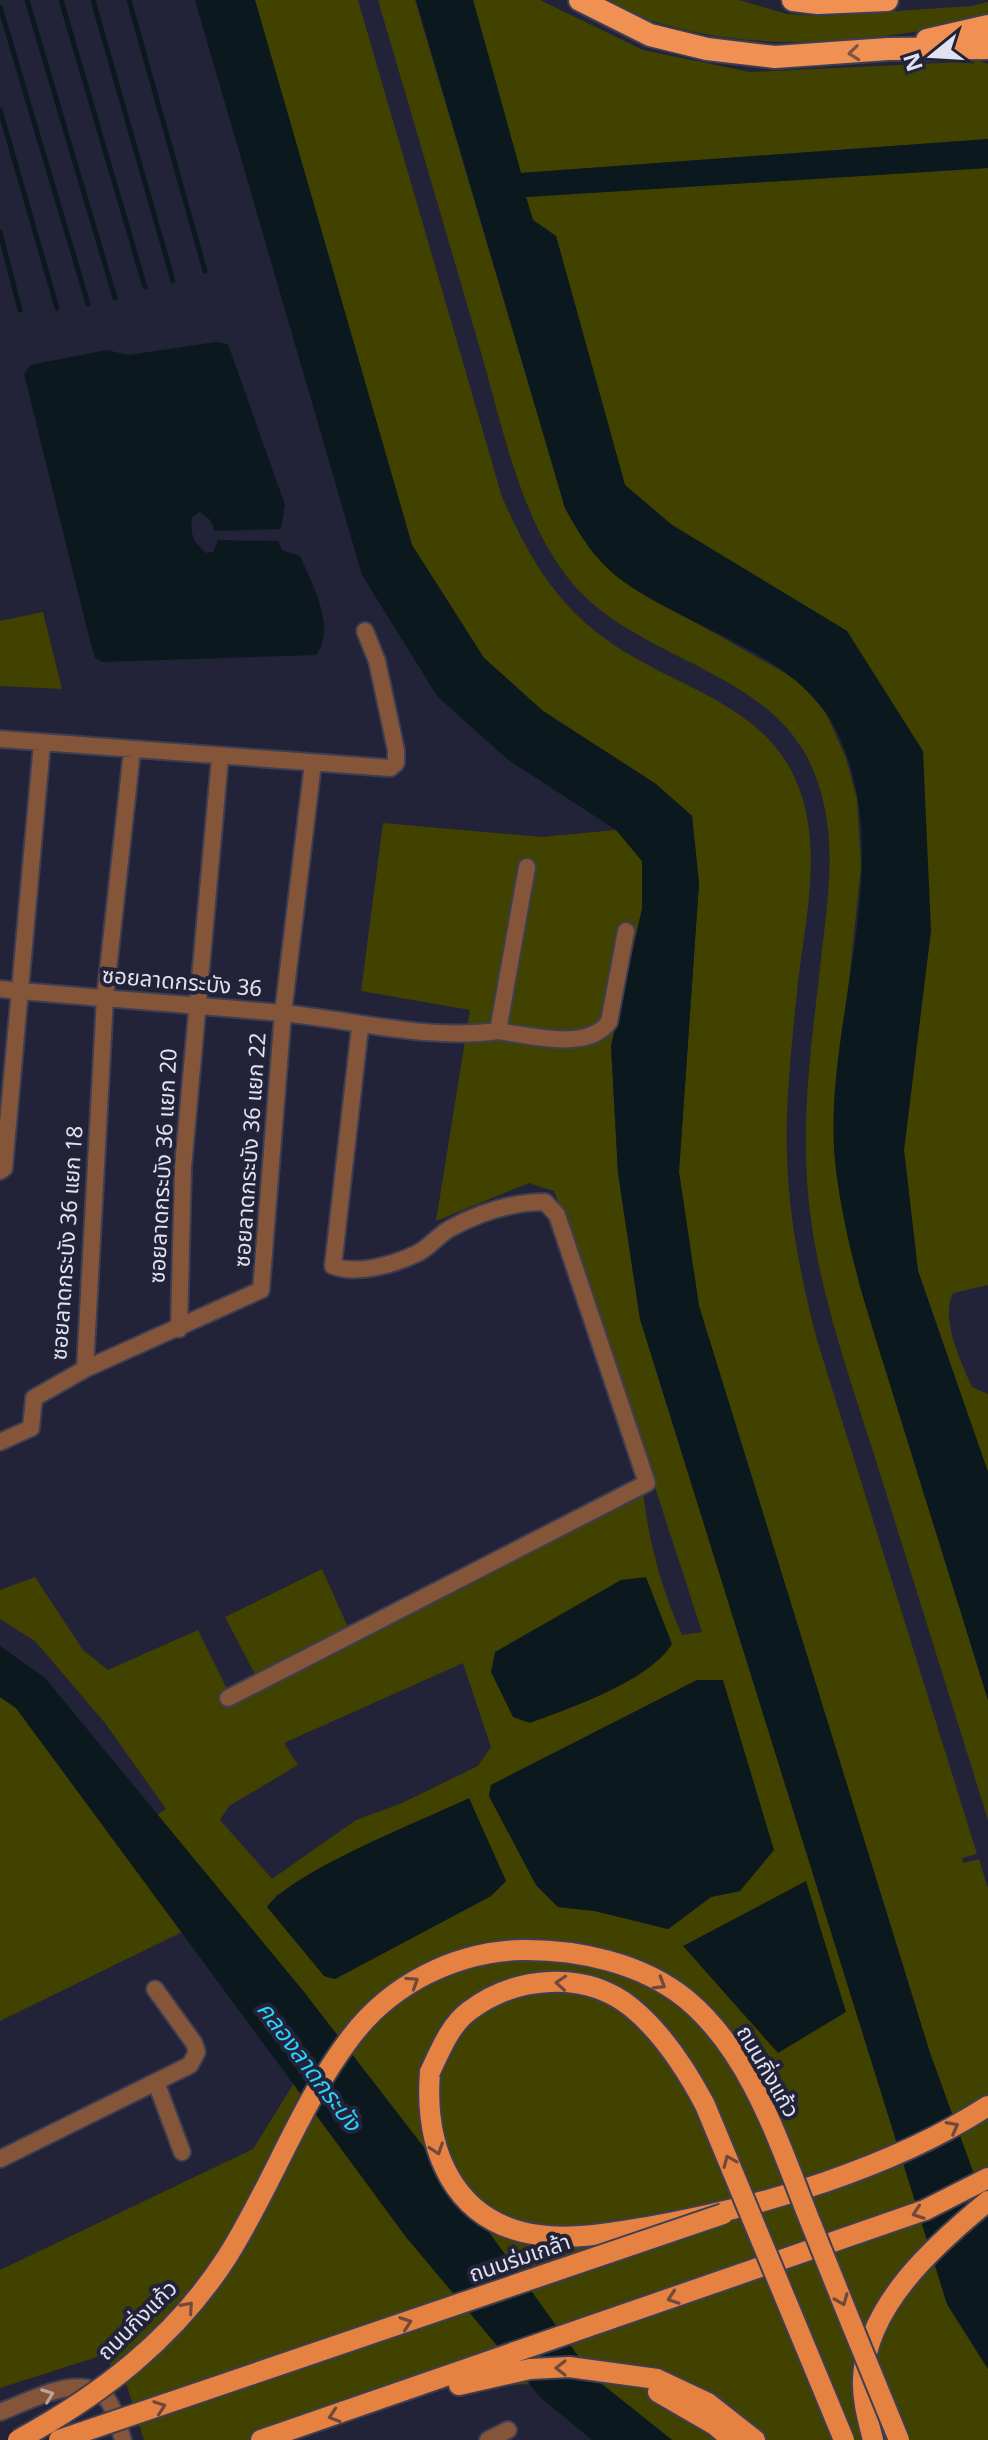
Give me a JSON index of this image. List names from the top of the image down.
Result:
{
  "streets": {
    "main road": ["ถนนกิ่งแก้ว", "ถนนร่มเกล้า"],
    "street": [
      "ซอยลาดกระบัง 36",
      "ซอยลาดกระบัง 36 แยก 22",
      "ซอยลาดกระบัง 36 แยก 20",
      "ซอยลาดกระบัง 36 แยก 18"
    ]
  },
  "crossings": [
    ["ซอยลาดกระบัง 36", "ซอยลาดกระบัง 36 แยก 22"],
    ["ซอยลาดกระบัง 36", "ซอยลาดกระบัง 36 แยก 20"],
    ["ซอยลาดกระบัง 36", "ซอยลาดกระบัง 36 แยก 18"],
    ["ซอยลาดกระบัง 36 แยก 22", "ซอยลาดกระบัง 36 แยก 20"],
    ["ซอยลาดกระบัง 36 แยก 22", "ซอยลาดกระบัง 36 แยก 18"]
  ],
  "water": ["คลองลาดกระบัง"],
  "north": "left"
}
